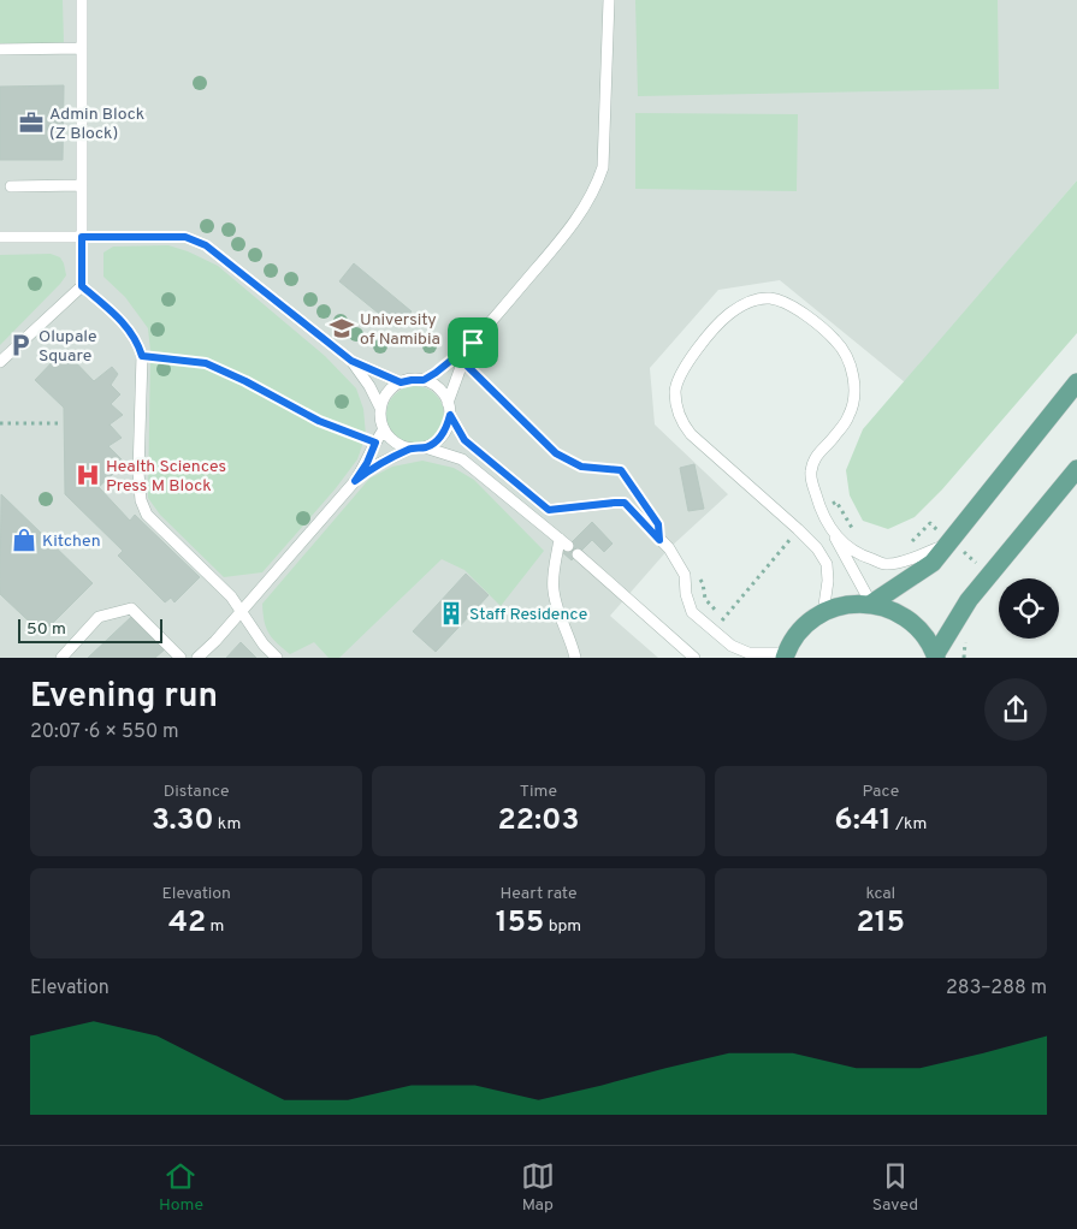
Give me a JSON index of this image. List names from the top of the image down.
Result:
{
  "places": {
    "office": ["Admin Block (Z Block)"],
    "school or university": ["University of Namibia"],
    "parking": ["Olupale Square"],
    "hospital": ["Health Sciences Press M Block"],
    "shop": ["Kitchen"],
    "building": ["Staff Residence"]
  },
  "scale_bar": "50 m",
  "page": {
    "scale": "50 m",
    "heading": ["Evening run", "20:07 · 6 × 550 m"],
    "stats": [
      ["Distance", "3.30 km"],
      ["Time", "22:03"],
      ["Pace", "6:41 /km"],
      ["Elevation", "42 m"],
      ["Heart rate", "155 bpm"],
      ["kcal", "215"]
    ],
    "chart": ["Elevation", "283–288 m"],
    "tabs": ["Home", "Map", "Saved"]
  }
}
